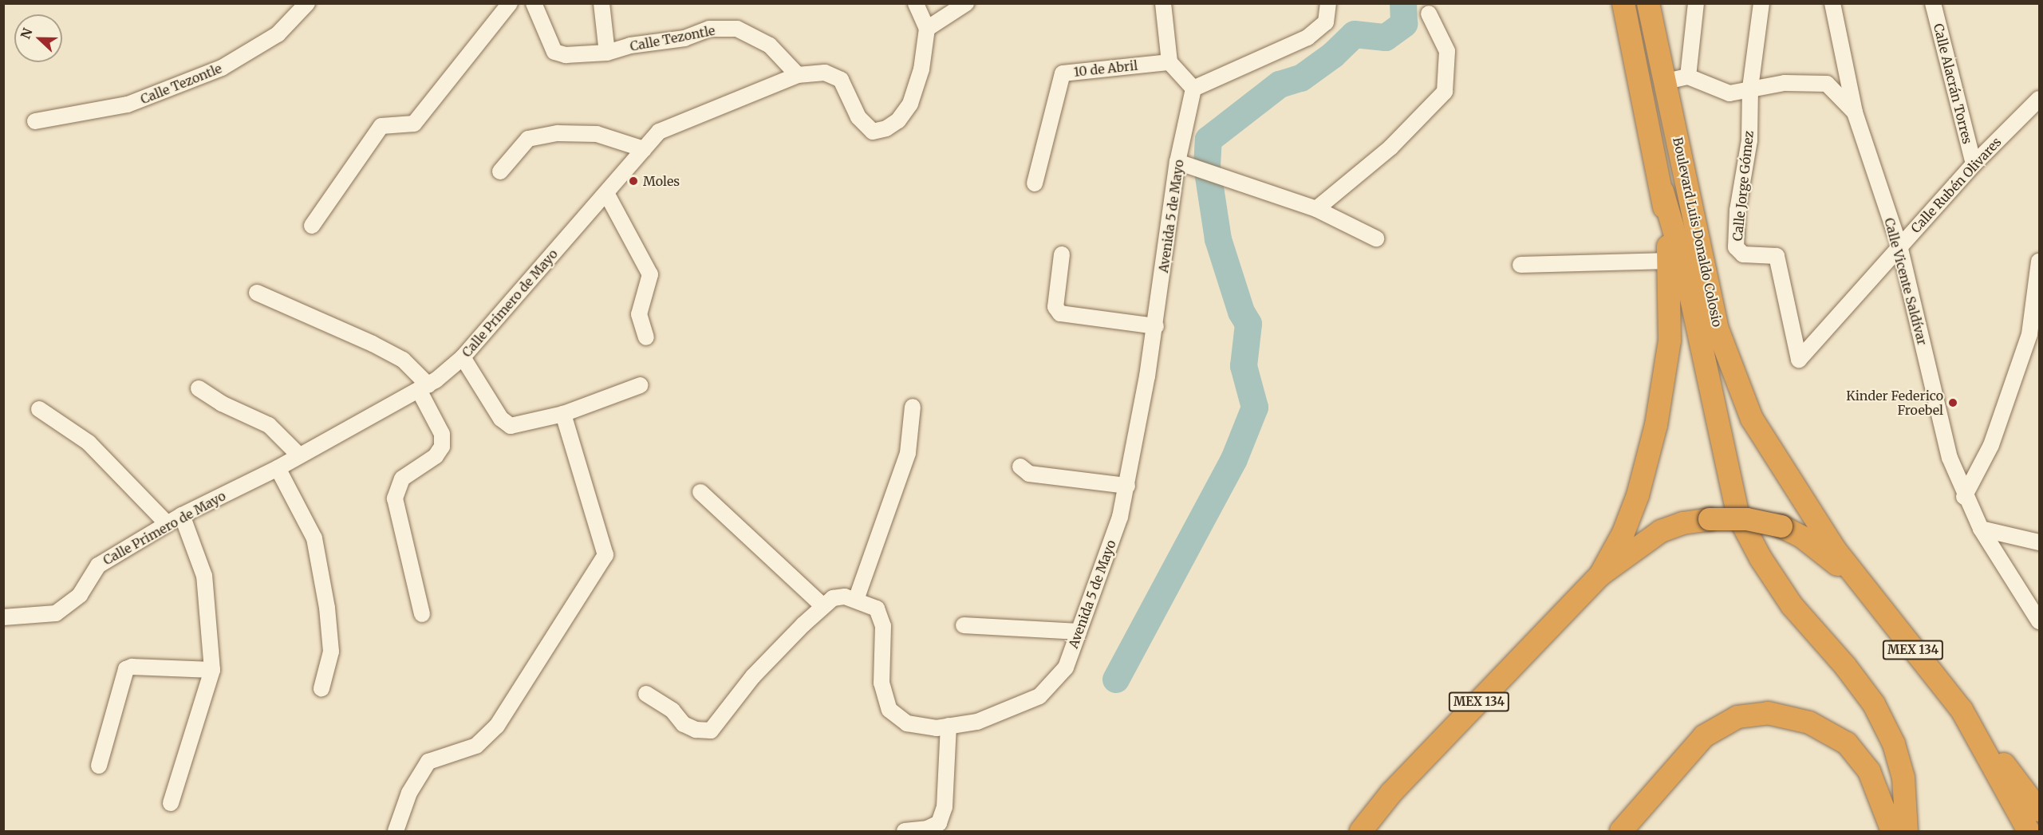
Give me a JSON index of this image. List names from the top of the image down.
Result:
{
  "streets": {
    "highway": ["Boulevard Luis Donaldo Colosio", "MEX 134"],
    "street": [
      "Calle Tezontle",
      "10 de Abril",
      "Calle Alacrán Torres",
      "Calle Rubén Olivares",
      "Calle Jorge Gómez",
      "Avenida 5 de Mayo",
      "Calle Vicente Saldívar",
      "Calle Primero de Mayo"
    ]
  },
  "crossings": [
    ["Calle Tezontle", "Calle Primero de Mayo"],
    ["Calle Alacrán Torres", "Calle Rubén Olivares"],
    ["Calle Rubén Olivares", "Calle Jorge Gómez"],
    ["Calle Rubén Olivares", "Calle Vicente Saldívar"],
    ["Boulevard Luis Donaldo Colosio", "MEX 134"]
  ],
  "places": ["Moles", "Kinder Federico Froebel"],
  "north": "left"
}
